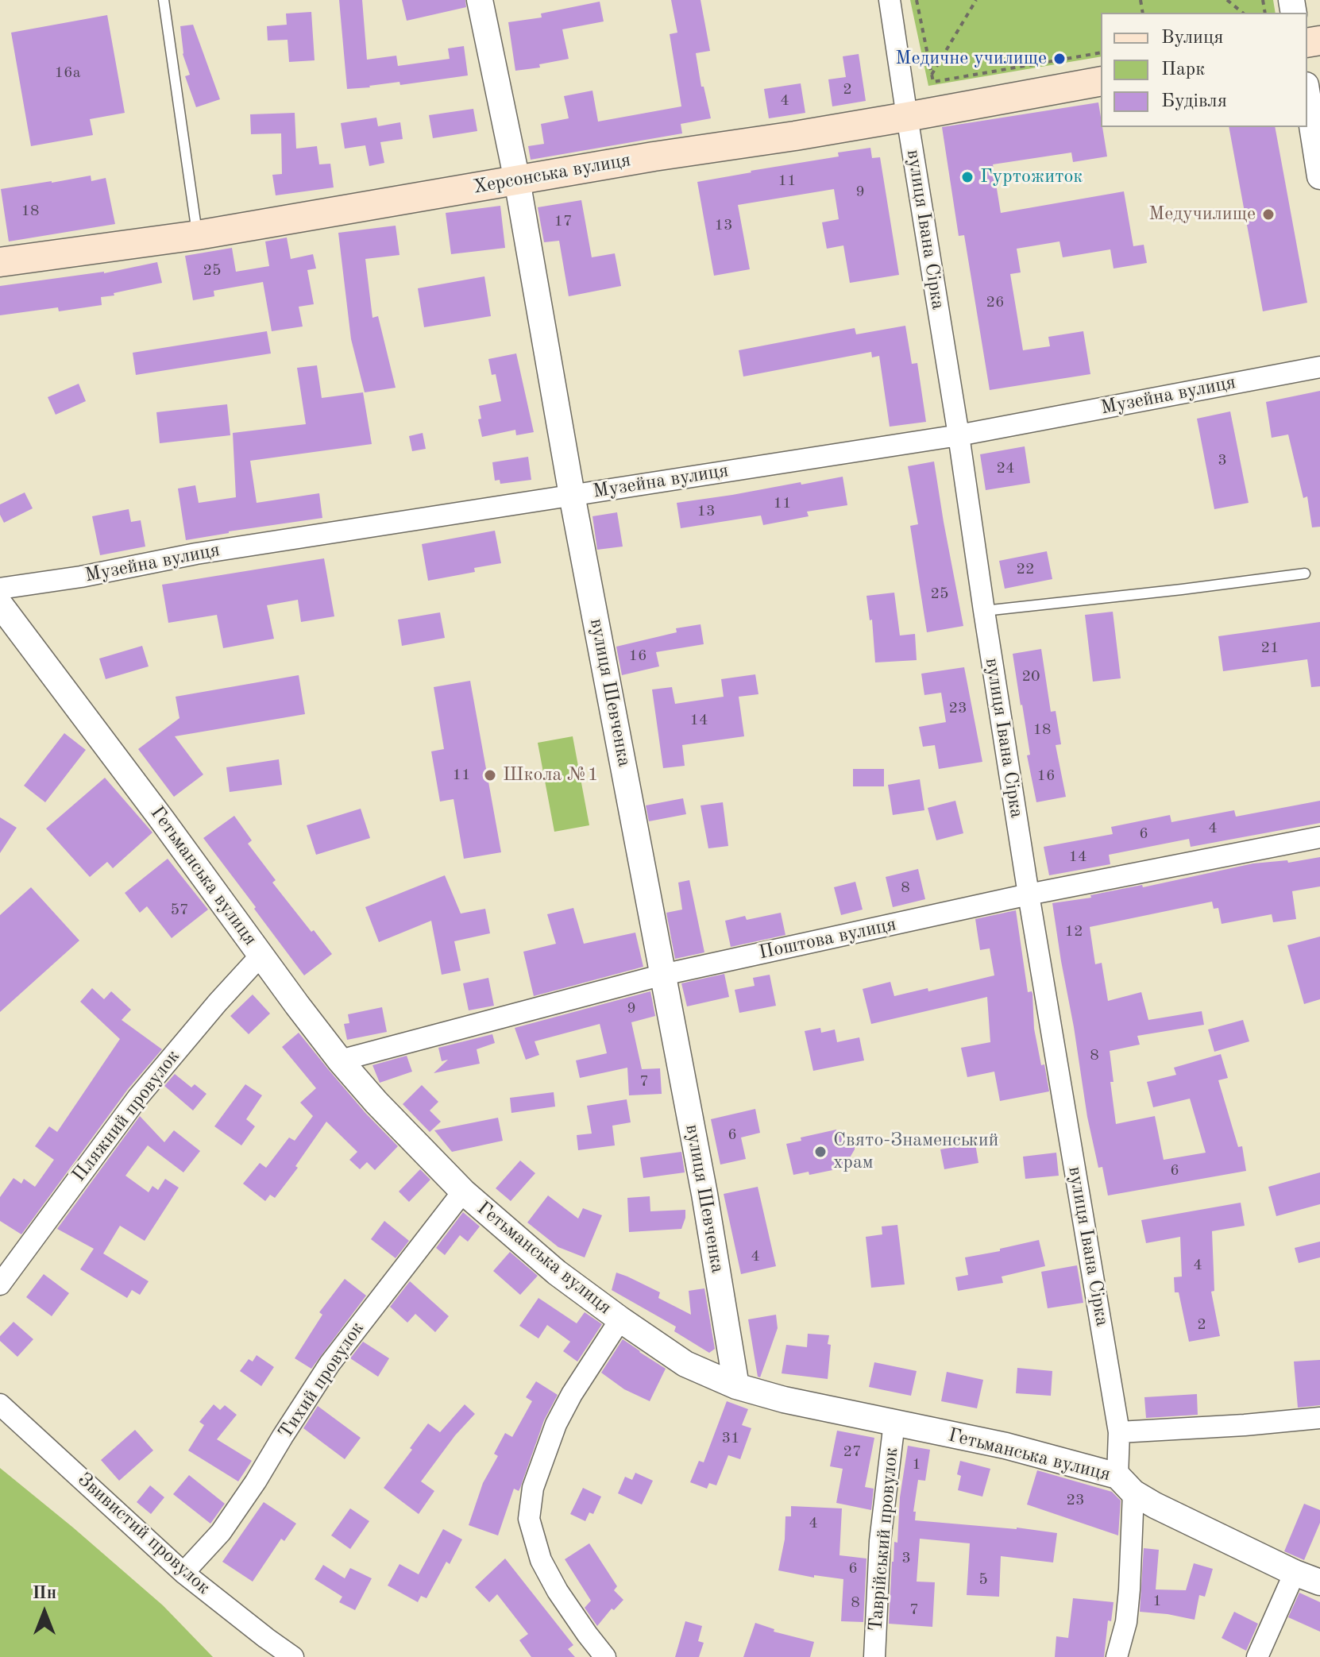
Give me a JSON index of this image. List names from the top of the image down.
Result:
{
  "streets": {
    "main road": ["Херсонська вулиця"],
    "street": [
      "вулиця Івана Сірка",
      "Музейна вулиця",
      "вулиця Шевченка",
      "Гетьманська вулиця",
      "Поштова вулиця",
      "Пляжний провулок",
      "Тихий провулок",
      "Звивистий провулок",
      "Таврійський провулок"
    ]
  },
  "crossings": [
    ["Херсонська вулиця", "вулиця Івана Сірка"],
    ["Херсонська вулиця", "вулиця Шевченка"],
    ["вулиця Івана Сірка", "Музейна вулиця"],
    ["вулиця Івана Сірка", "Гетьманська вулиця"],
    ["вулиця Івана Сірка", "Поштова вулиця"],
    ["Музейна вулиця", "вулиця Шевченка"],
    ["вулиця Шевченка", "Гетьманська вулиця"],
    ["вулиця Шевченка", "Поштова вулиця"],
    ["Гетьманська вулиця", "Поштова вулиця"],
    ["Гетьманська вулиця", "Пляжний провулок"],
    ["Гетьманська вулиця", "Тихий провулок"],
    ["Гетьманська вулиця", "Таврійський провулок"],
    ["Тихий провулок", "Звивистий провулок"]
  ],
  "places": [
    "Медичне училище",
    "Гуртожиток",
    "Медучилище",
    "Школа №1",
    "Свято-Знаменський храм"
  ],
  "house_numbers": [
    "16а",
    "2",
    "4",
    "11",
    "9",
    "18",
    "17",
    "13",
    "25",
    "26",
    "3",
    "24",
    "11",
    "13",
    "22",
    "25",
    "21",
    "16",
    "20",
    "23",
    "14",
    "18",
    "11",
    "16",
    "4",
    "6",
    "14",
    "8",
    "57",
    "12",
    "9",
    "8",
    "7",
    "6",
    "6",
    "4",
    "4",
    "2",
    "31",
    "27",
    "1",
    "23",
    "4",
    "3",
    "6",
    "5",
    "1",
    "8",
    "7"
  ],
  "legend": ["Вулиця", "Парк", "Будівля"],
  "north": "top"
}
